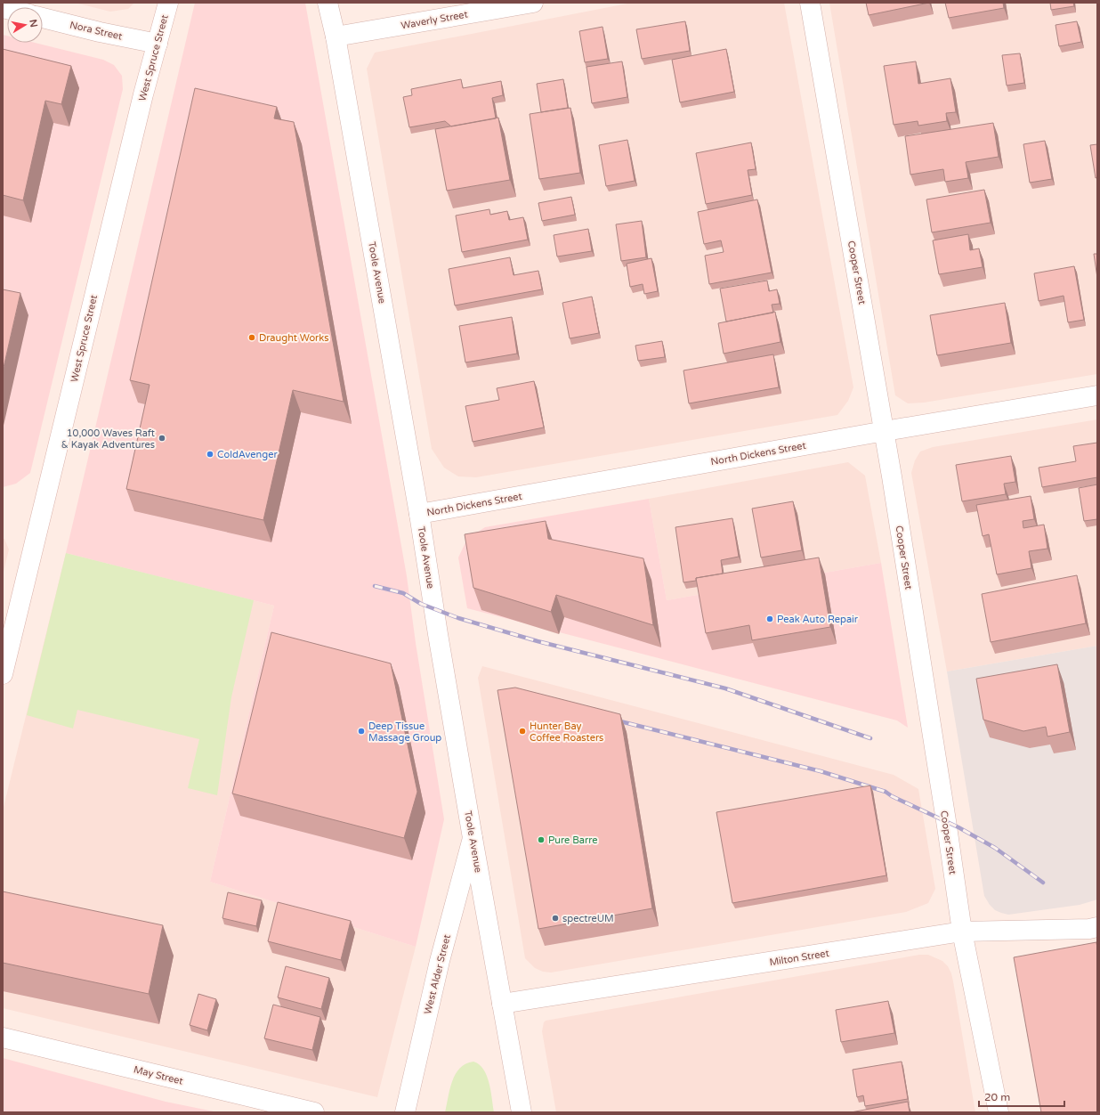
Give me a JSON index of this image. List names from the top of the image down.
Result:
{
  "streets": {
    "street": [
      "Waverly Street",
      "Nora Street",
      "West Spruce Street",
      "Toole Avenue",
      "Cooper Street",
      "North Dickens Street",
      "Milton Street",
      "West Alder Street",
      "May Street"
    ]
  },
  "crossings": [
    ["Waverly Street", "Toole Avenue"],
    ["Nora Street", "West Spruce Street"],
    ["Toole Avenue", "North Dickens Street"],
    ["Toole Avenue", "Milton Street"],
    ["Toole Avenue", "West Alder Street"],
    ["Cooper Street", "North Dickens Street"],
    ["Cooper Street", "Milton Street"]
  ],
  "places": [
    "Draught Works",
    "10,000 Waves Raft & Kayak Adventures",
    "ColdAvenger",
    "Peak Auto Repair",
    "Deep Tissue Massage Group",
    "Hunter Bay Coffee Roasters",
    "Pure Barre",
    "spectreUM"
  ],
  "scale_bar": "20 m",
  "north": "right"
}
